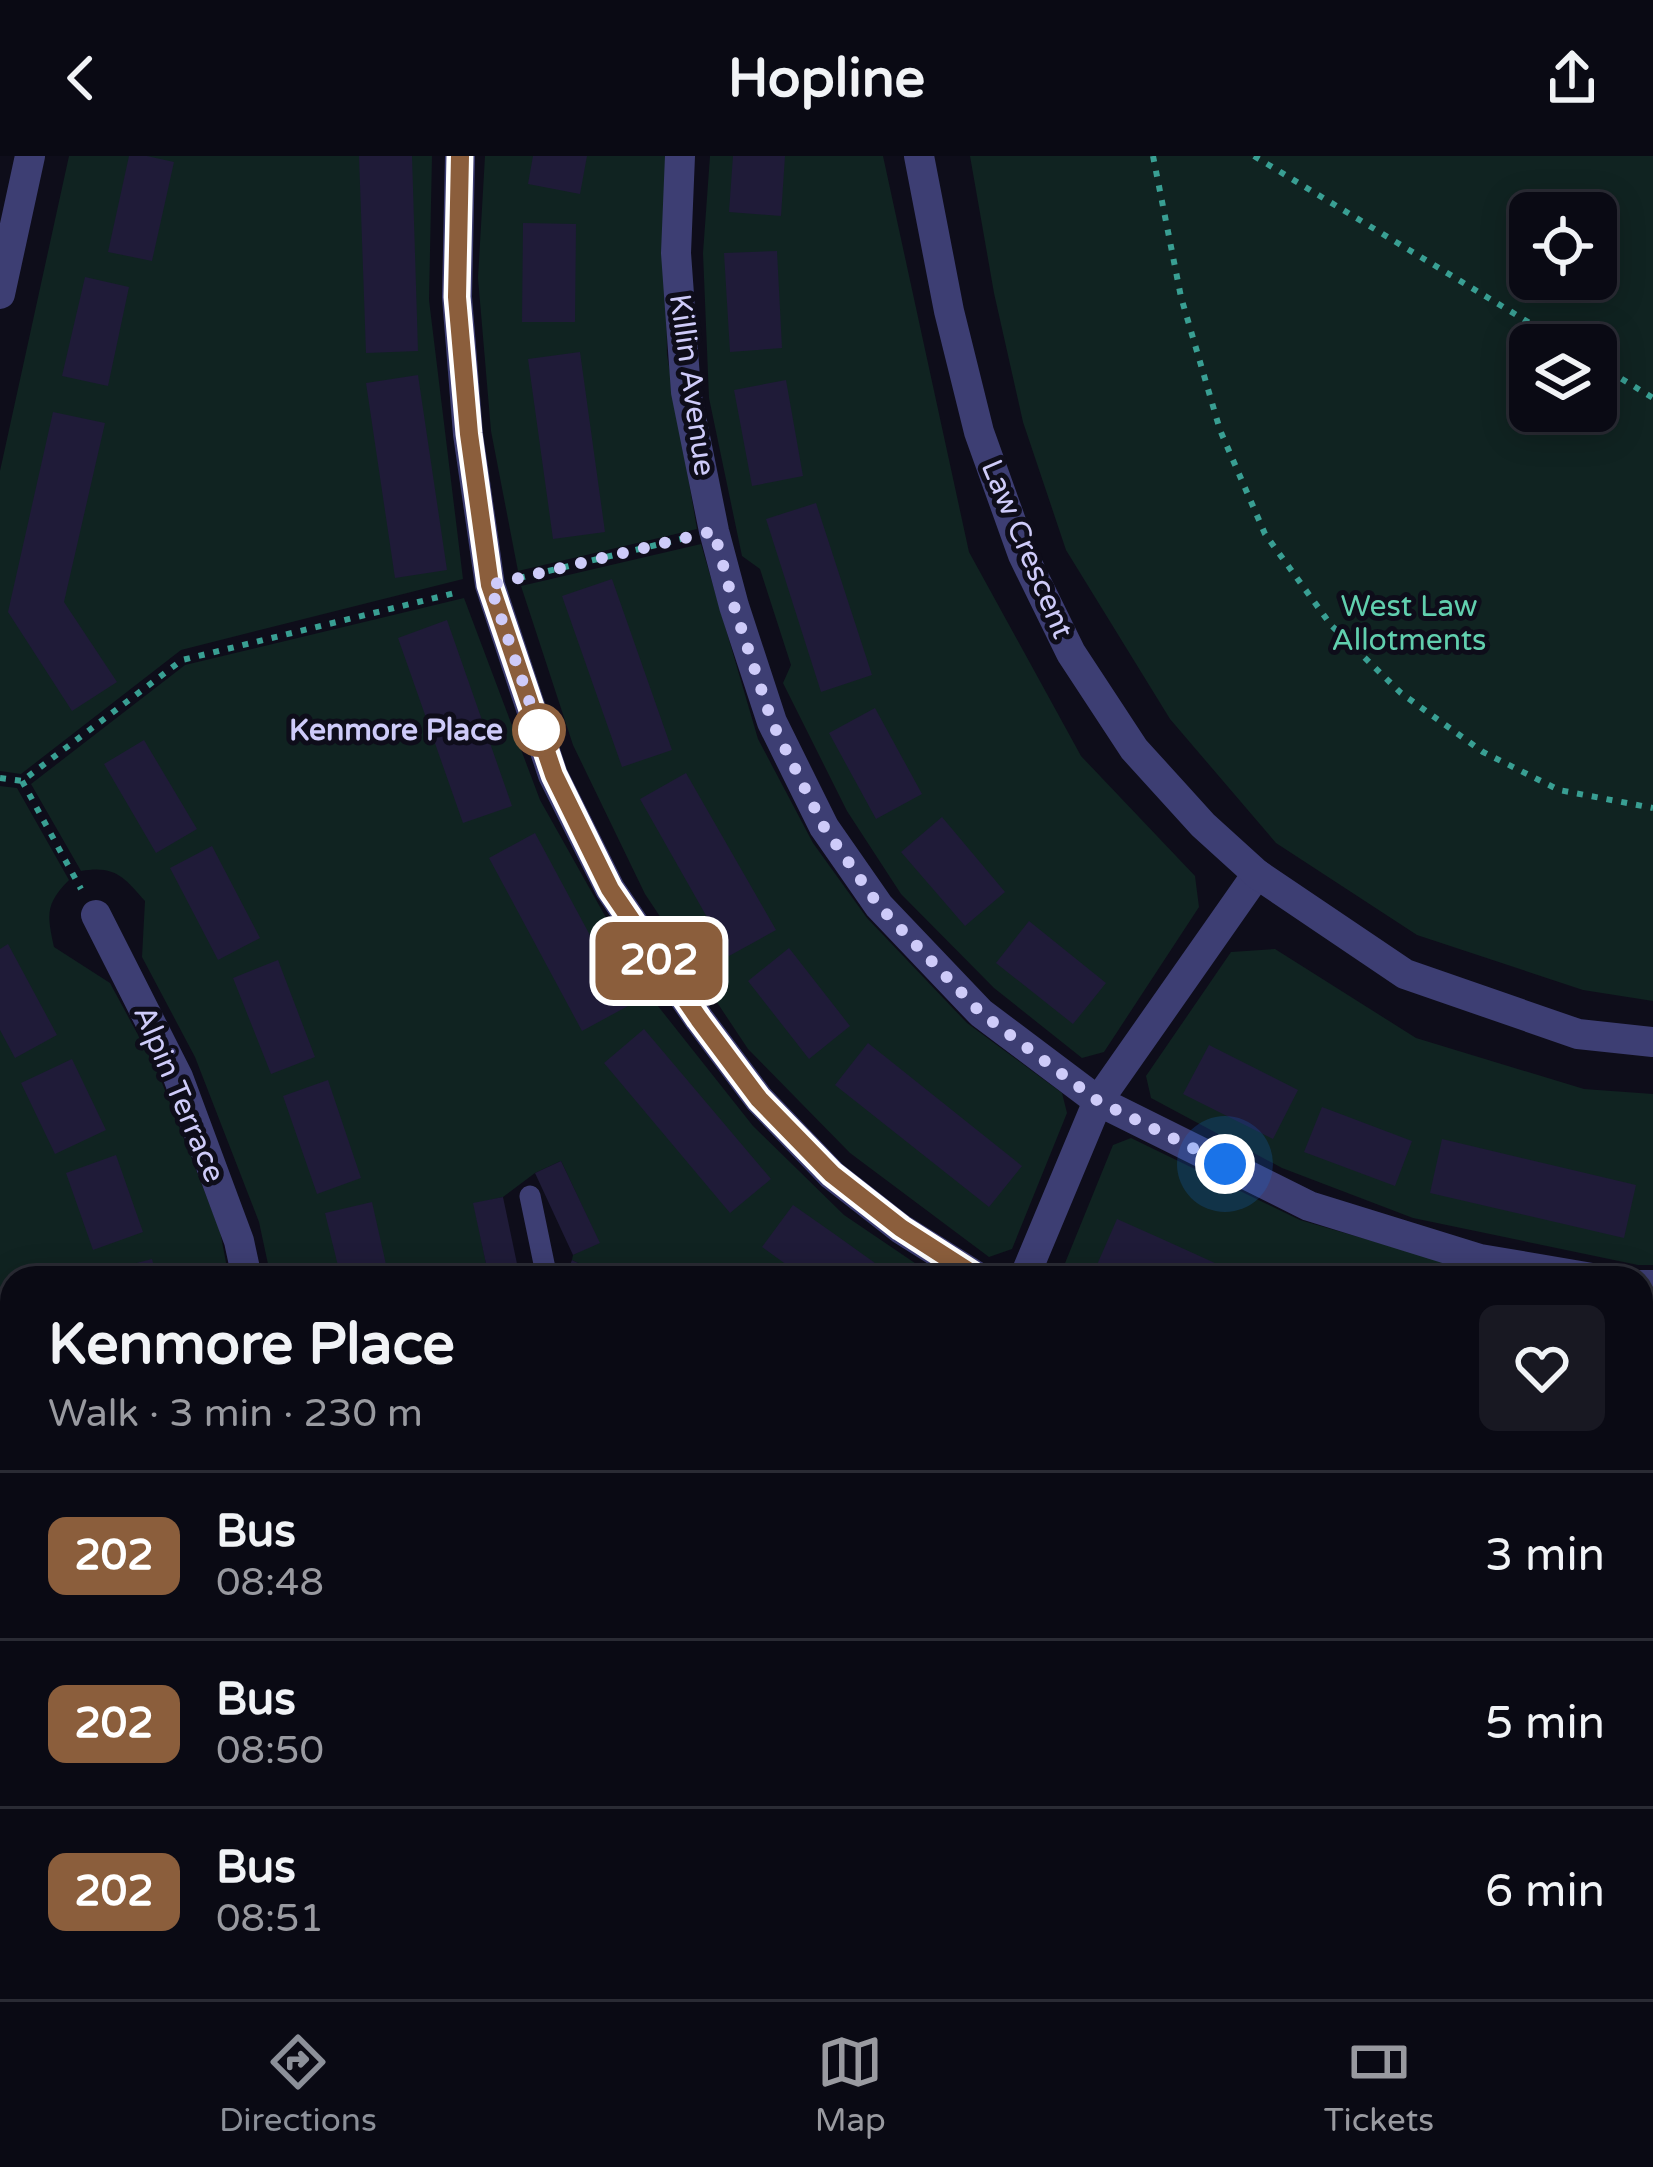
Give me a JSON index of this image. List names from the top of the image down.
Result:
{
  "streets": {
    "street": ["Killin Avenue", "Law Crescent", "Alpin Terrace"]
  },
  "parks": ["West Law Allotments"],
  "places": ["Kenmore Place"],
  "lines": ["bus line 202"],
  "page": {
    "header": "Hopline",
    "on_map": "202",
    "heading": ["Kenmore Place", "Walk · 3 min · 230 m"],
    "list": [
      {
        "mark": "202",
        "name": "Bus",
        "note": "08:48",
        "value": "3 min"
      },
      {
        "mark": "202",
        "name": "Bus",
        "note": "08:50",
        "value": "5 min"
      },
      {
        "mark": "202",
        "name": "Bus",
        "note": "08:51",
        "value": "6 min"
      }
    ],
    "tabs": ["Directions", "Map", "Tickets"]
  }
}
